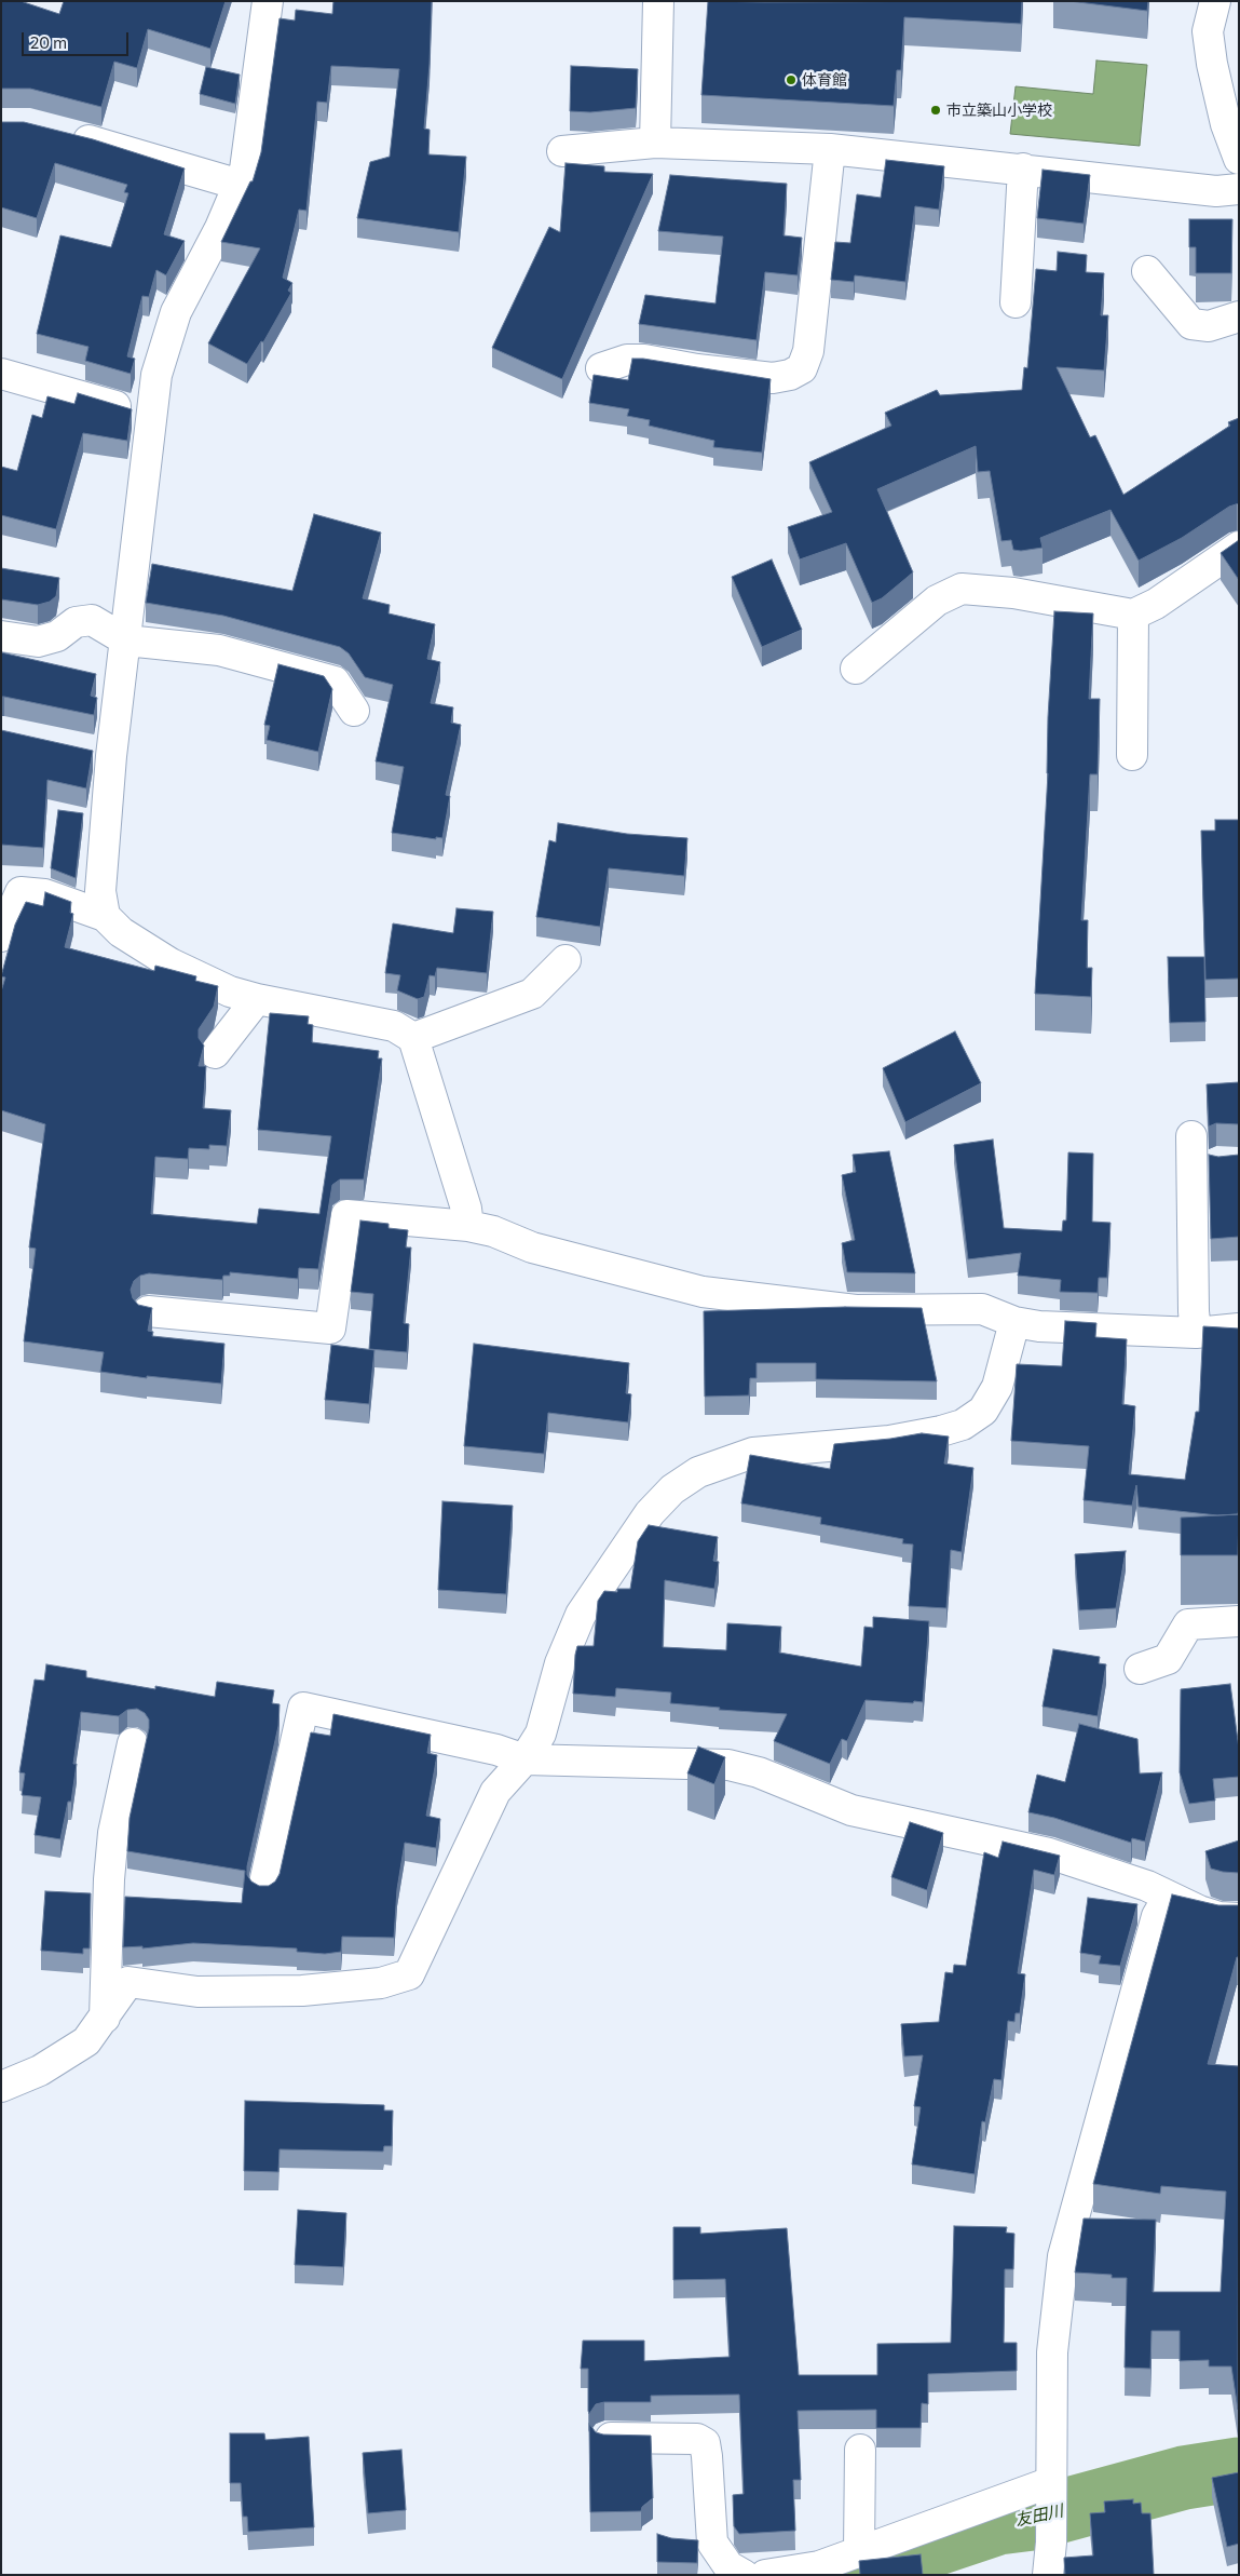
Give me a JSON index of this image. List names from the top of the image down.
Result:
{
  "water": ["友田川"],
  "places": ["体育館", "市立築山小学校"],
  "scale_bar": "20 m"
}
